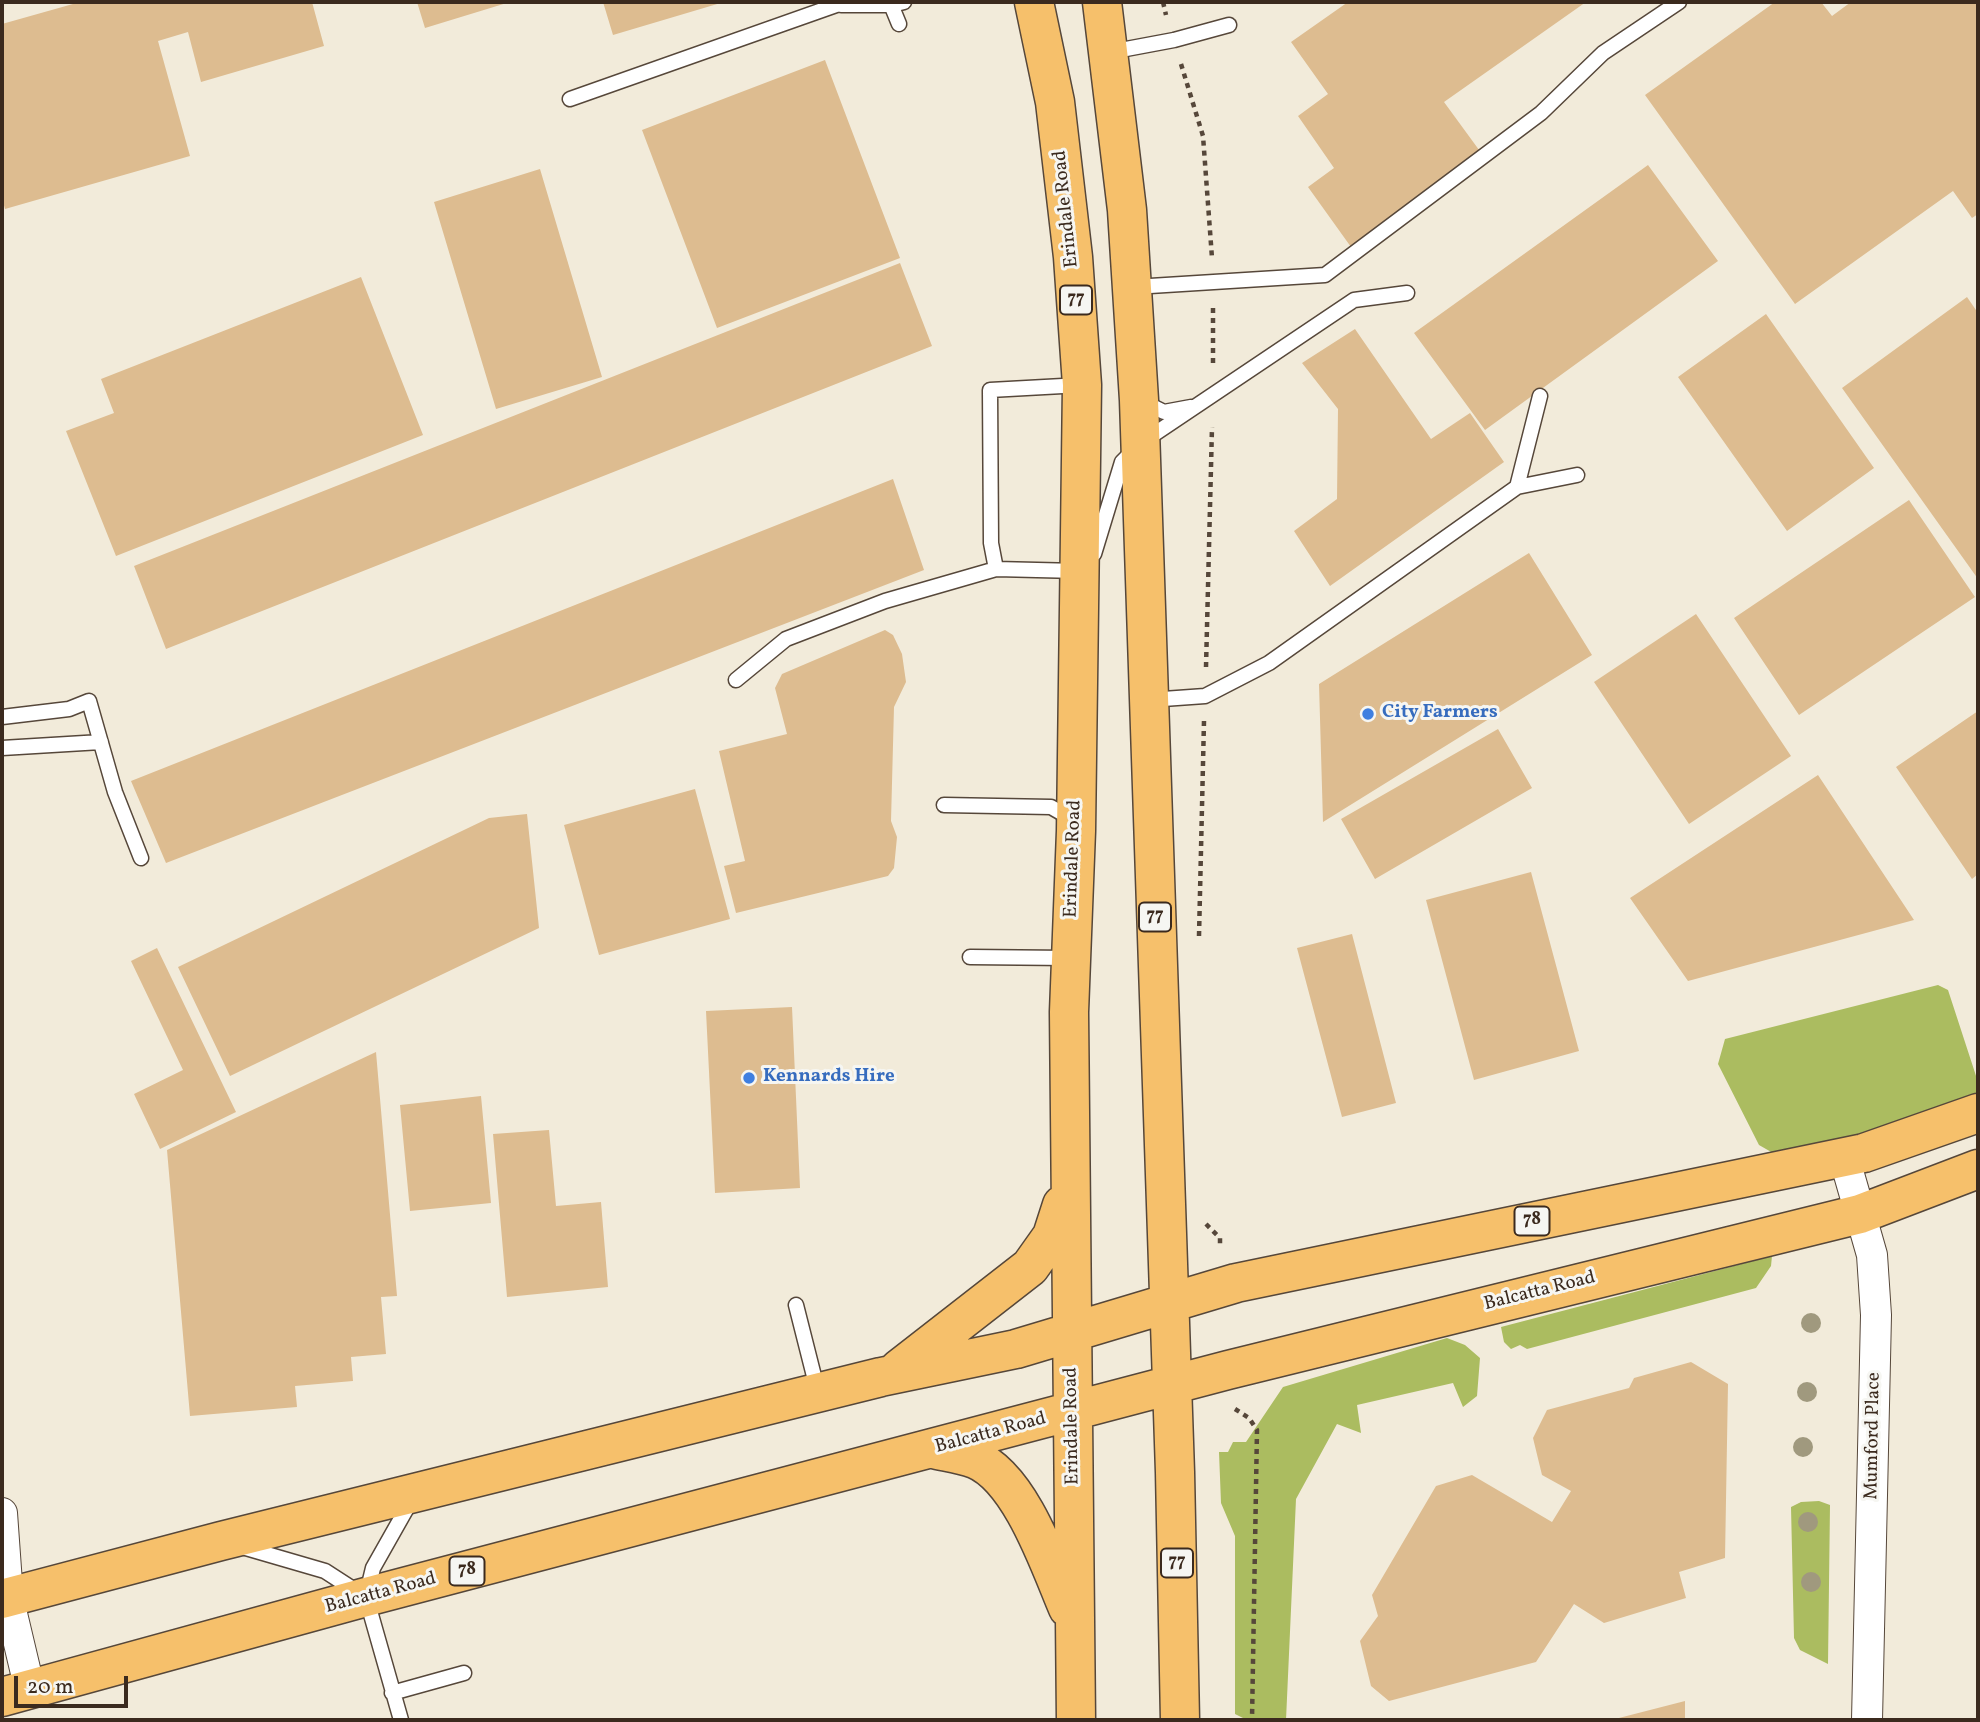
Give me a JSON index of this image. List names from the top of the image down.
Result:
{
  "streets": {
    "main road": [
      "Erindale Road",
      "77",
      "78",
      "Balcatta Road"
    ],
    "street": ["Mumford Place"]
  },
  "crossings": [
    ["Erindale Road", "78"],
    ["Erindale Road", "Balcatta Road"],
    ["77", "78"],
    ["77", "Balcatta Road"],
    ["78", "Mumford Place"],
    ["Balcatta Road", "Mumford Place"]
  ],
  "places": ["City Farmers", "Kennards Hire"],
  "scale_bar": "20 m"
}
